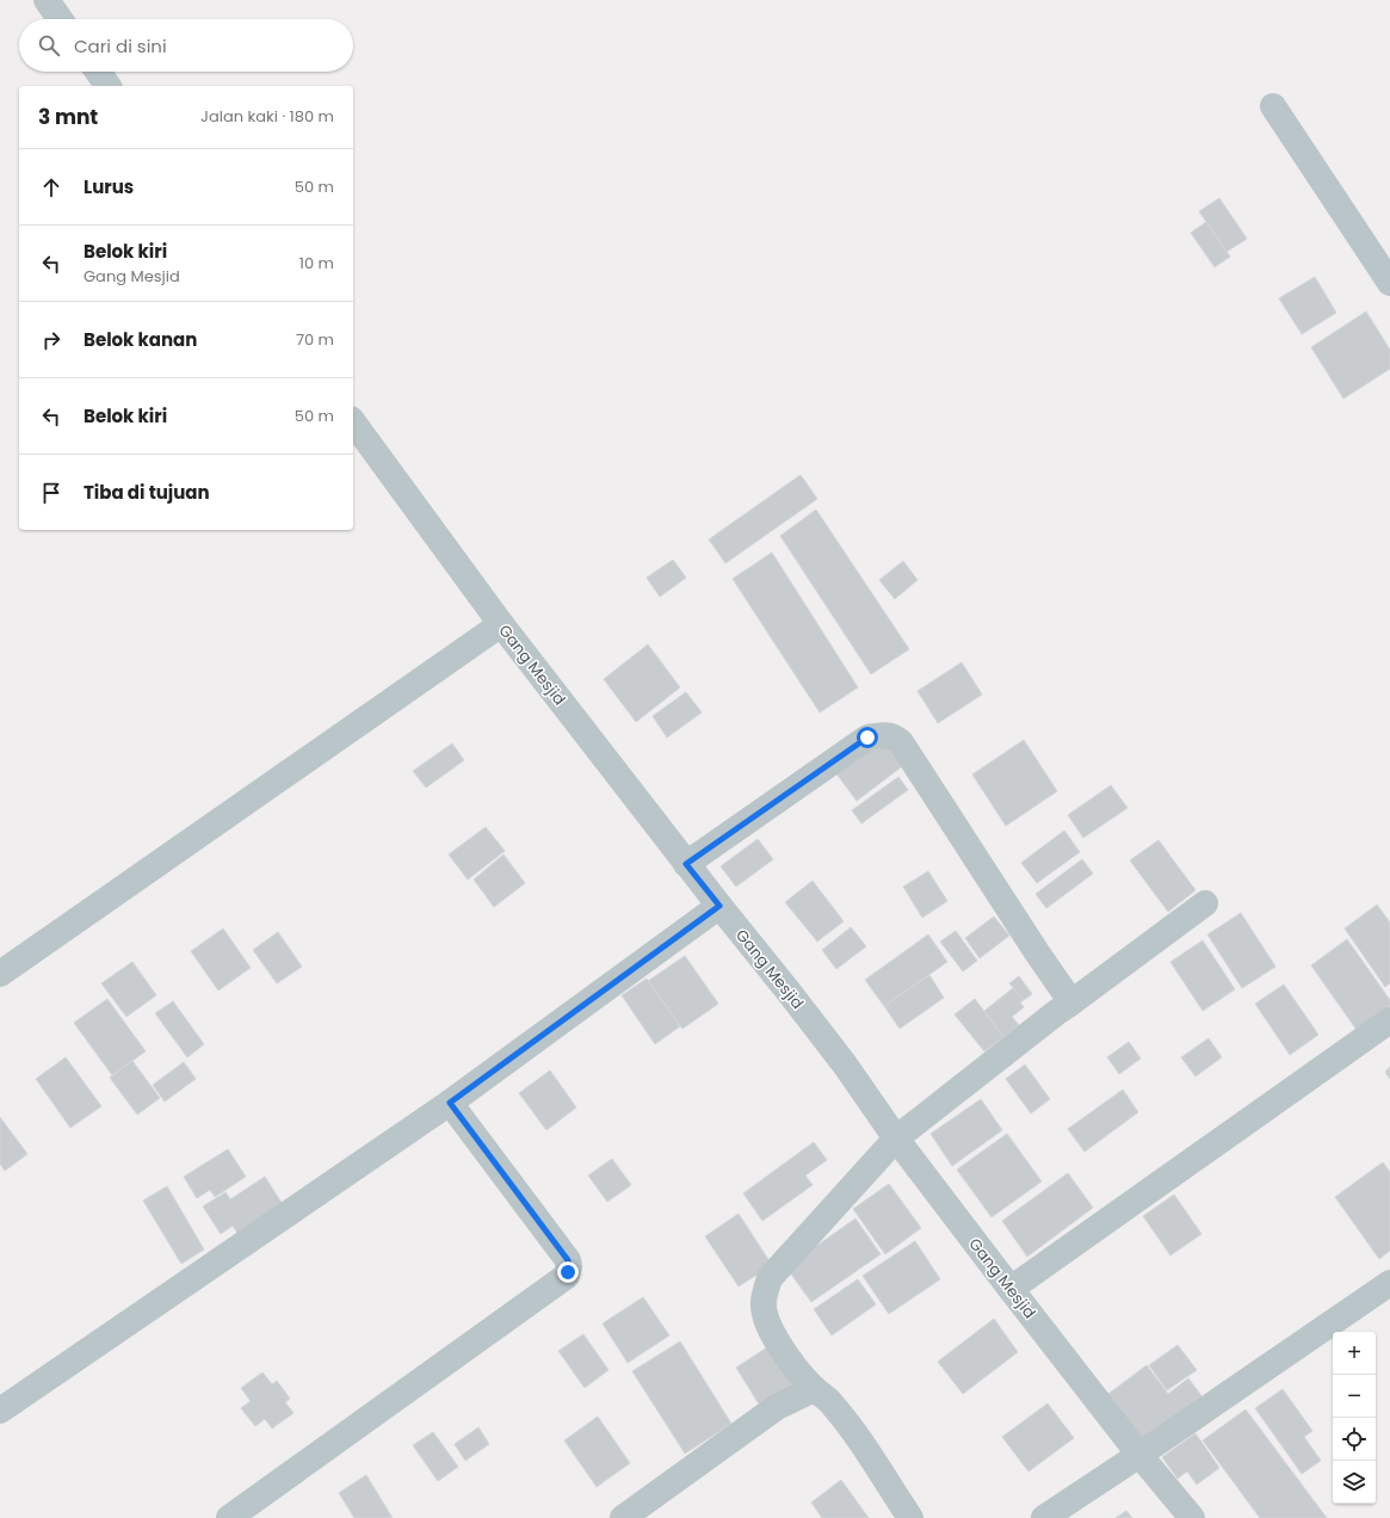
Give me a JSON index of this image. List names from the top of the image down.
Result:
{
  "streets": {
    "street": ["Gang Mesjid"]
  },
  "page": {
    "search": "Cari di sini",
    "heading": ["3 mnt", "Jalan kaki · 180 m"],
    "list": [
      ["Lurus", "50 m"],
      ["Belok kiri", "Gang Mesjid", "10 m"],
      ["Belok kanan", "70 m"],
      ["Belok kiri", "50 m"],
      "Tiba di tujuan"
    ],
    "map_buttons": ["+", "−"]
  }
}
